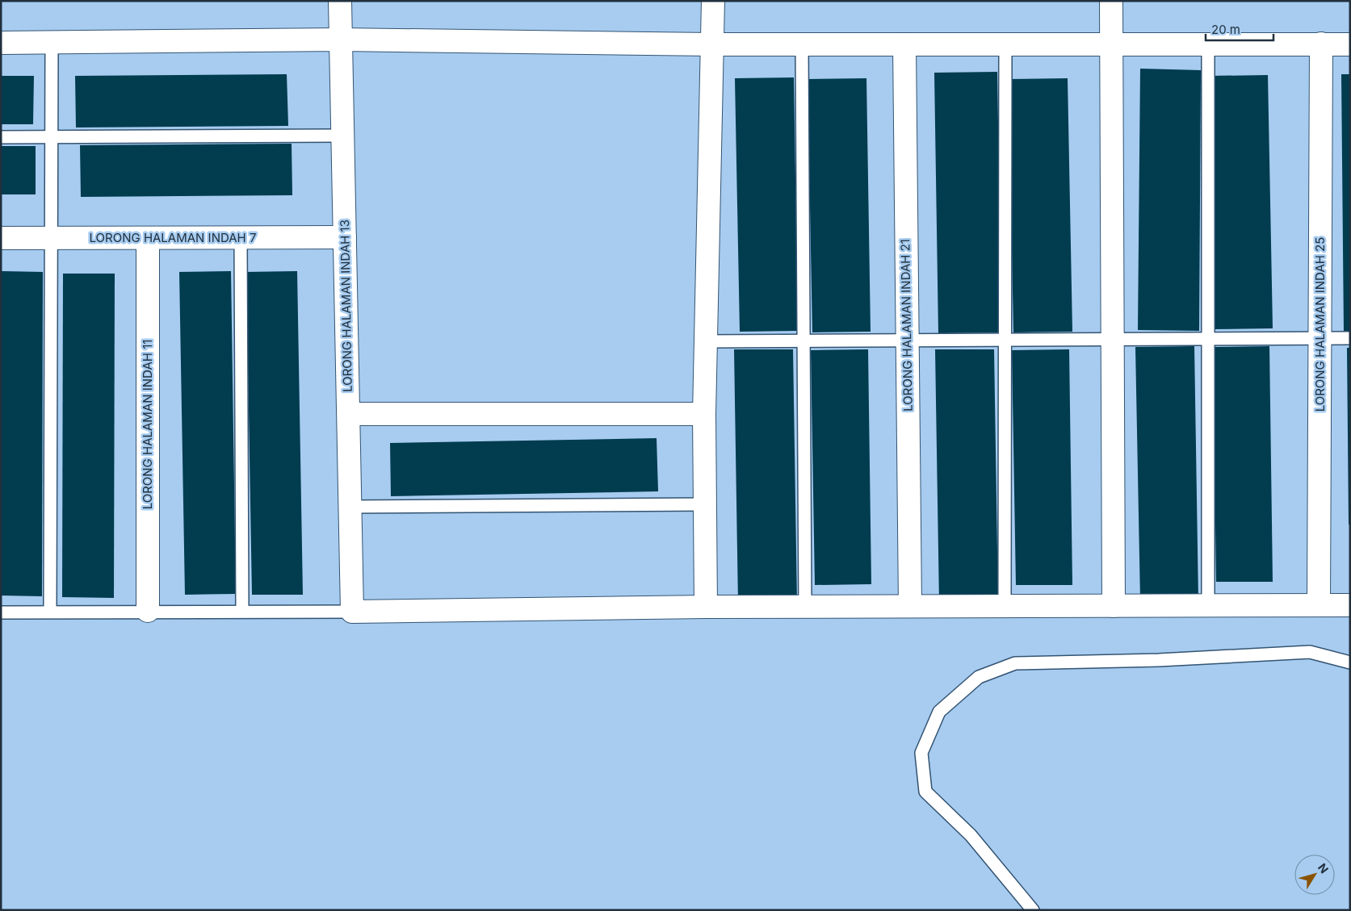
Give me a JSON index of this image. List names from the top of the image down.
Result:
{
  "streets": {
    "street": [
      "LORONG HALAMAN INDAH 7",
      "LORONG HALAMAN INDAH 13",
      "LORONG HALAMAN INDAH 25",
      "LORONG HALAMAN INDAH 21",
      "LORONG HALAMAN INDAH 11"
    ]
  },
  "crossings": [
    ["LORONG HALAMAN INDAH 7", "LORONG HALAMAN INDAH 13"],
    ["LORONG HALAMAN INDAH 7", "LORONG HALAMAN INDAH 11"]
  ],
  "scale_bar": "20 m",
  "north": "top right"
}
